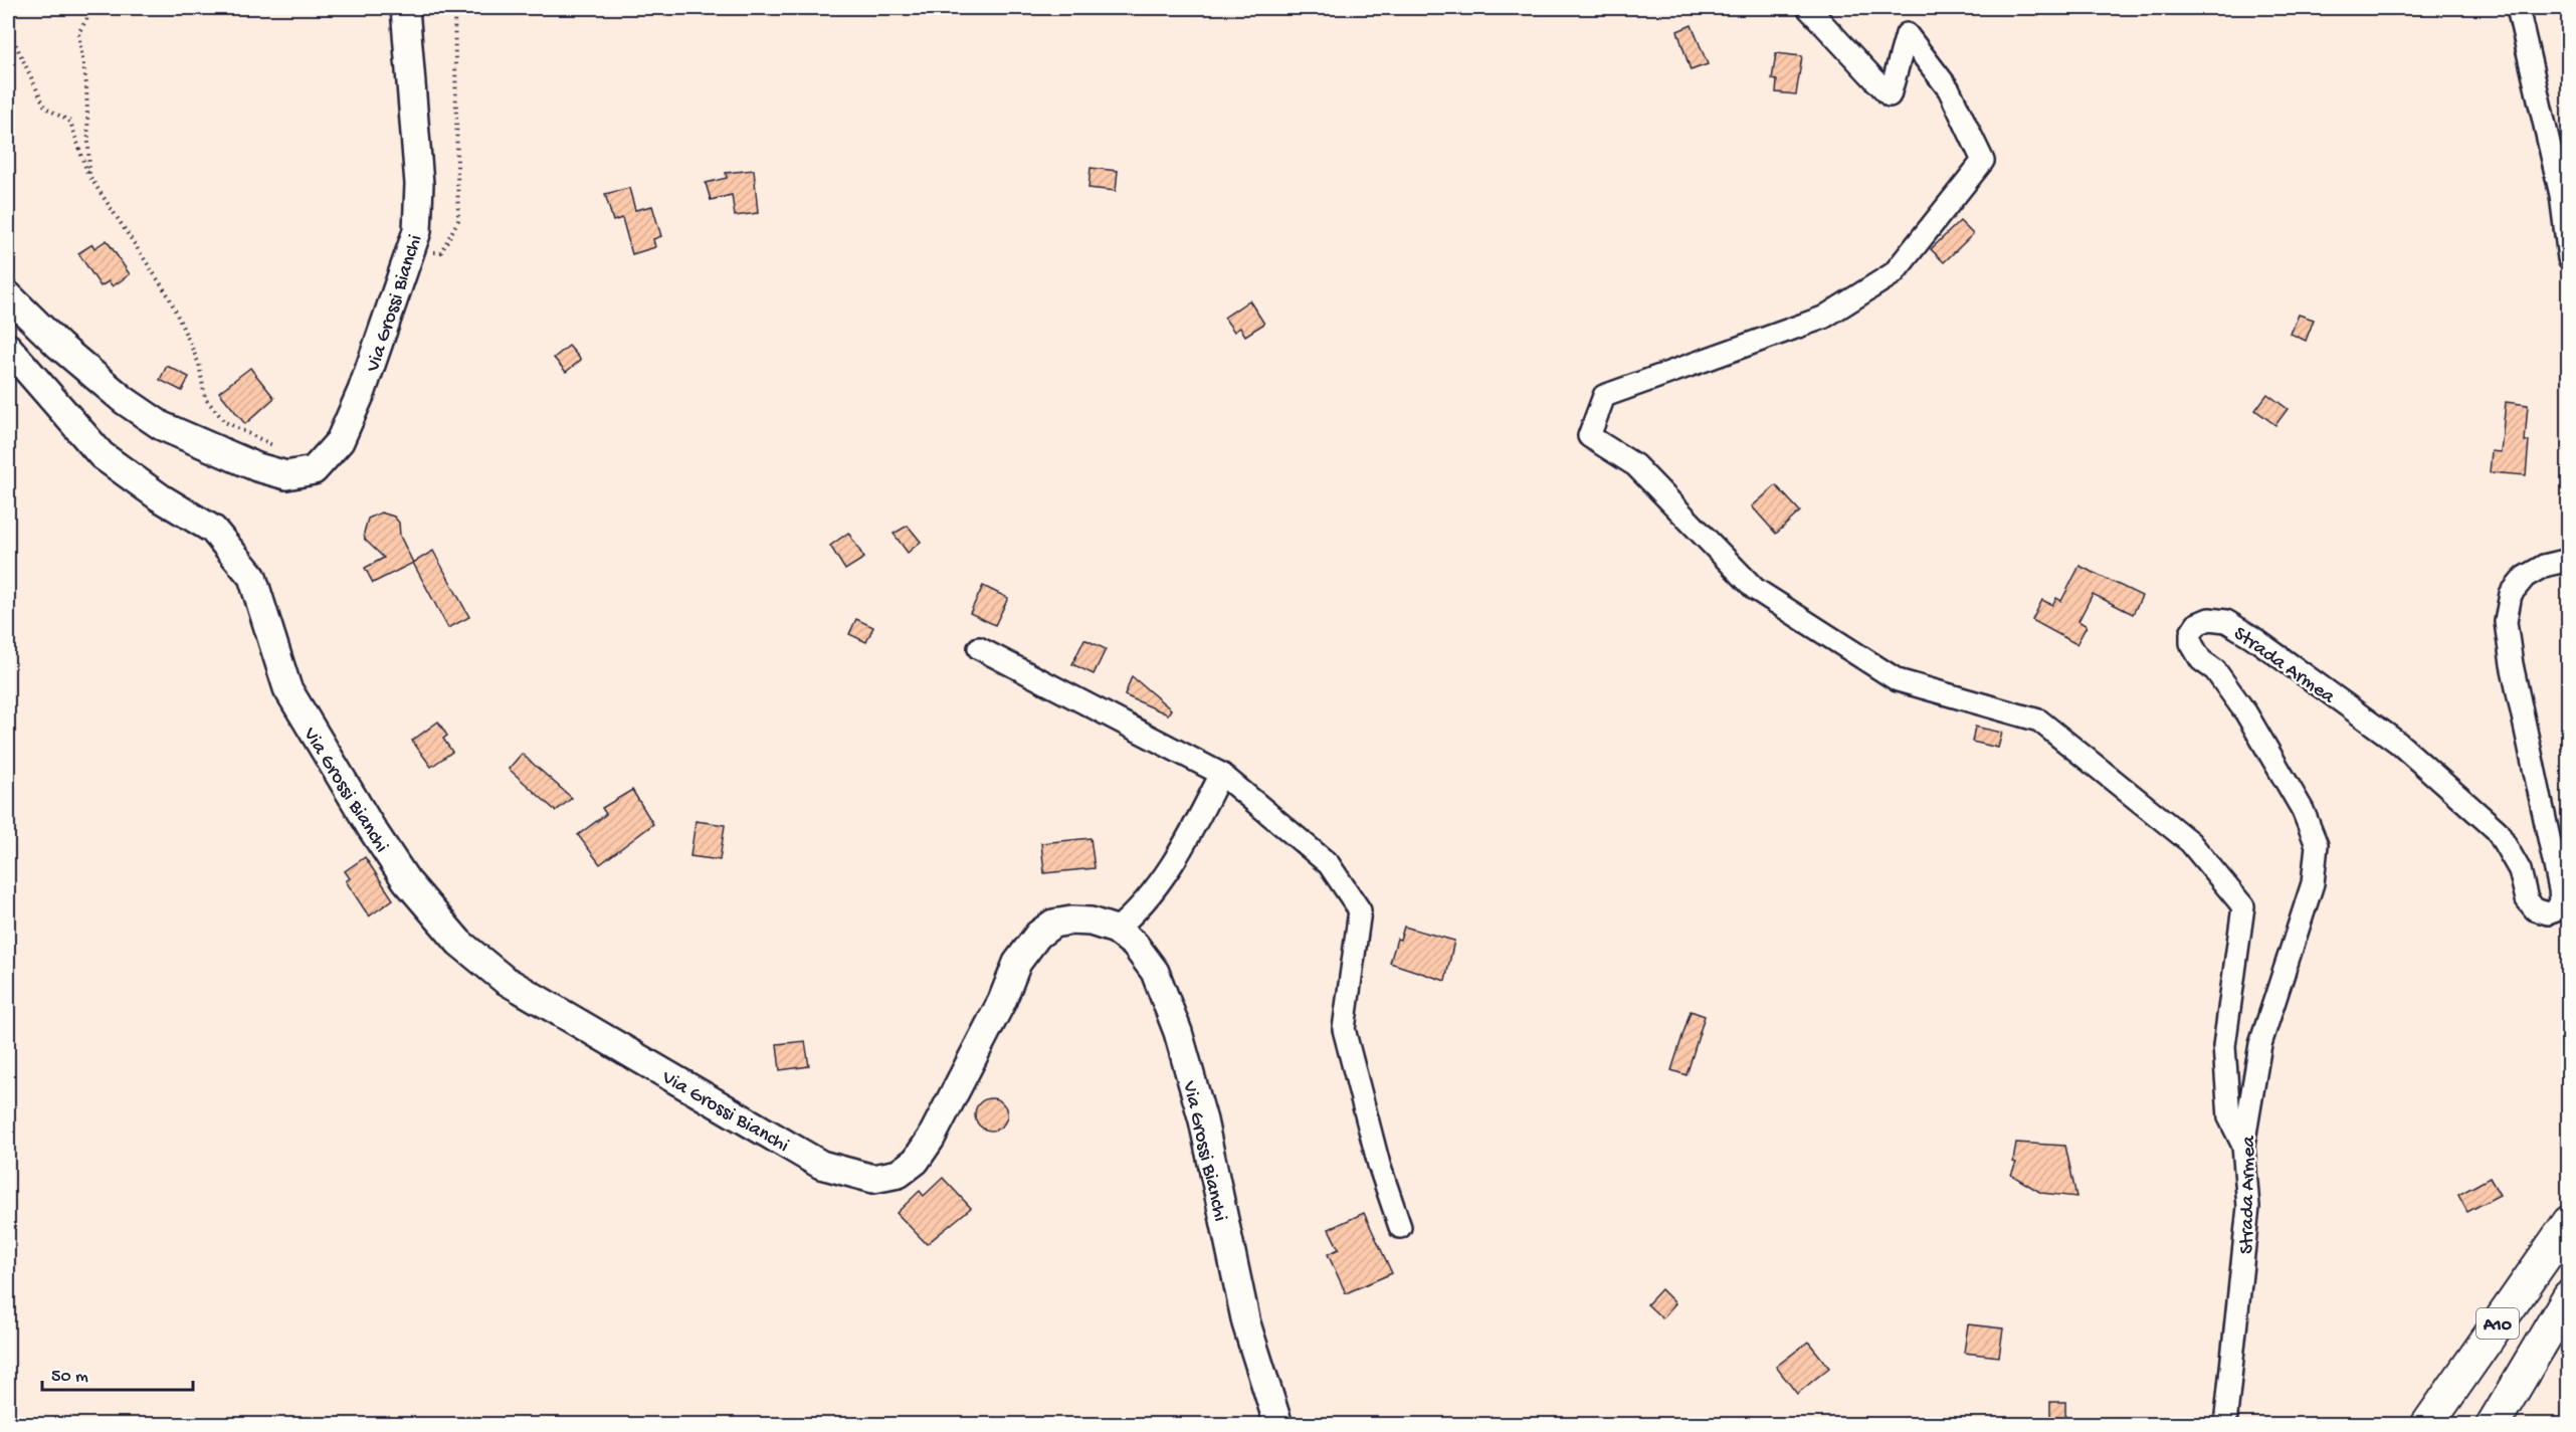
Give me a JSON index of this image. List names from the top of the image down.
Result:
{
  "streets": {
    "highway": ["A10"],
    "main road": ["Via Grossi Bianchi"],
    "street": ["Strada Armea"]
  },
  "scale_bar": "50 m"
}
